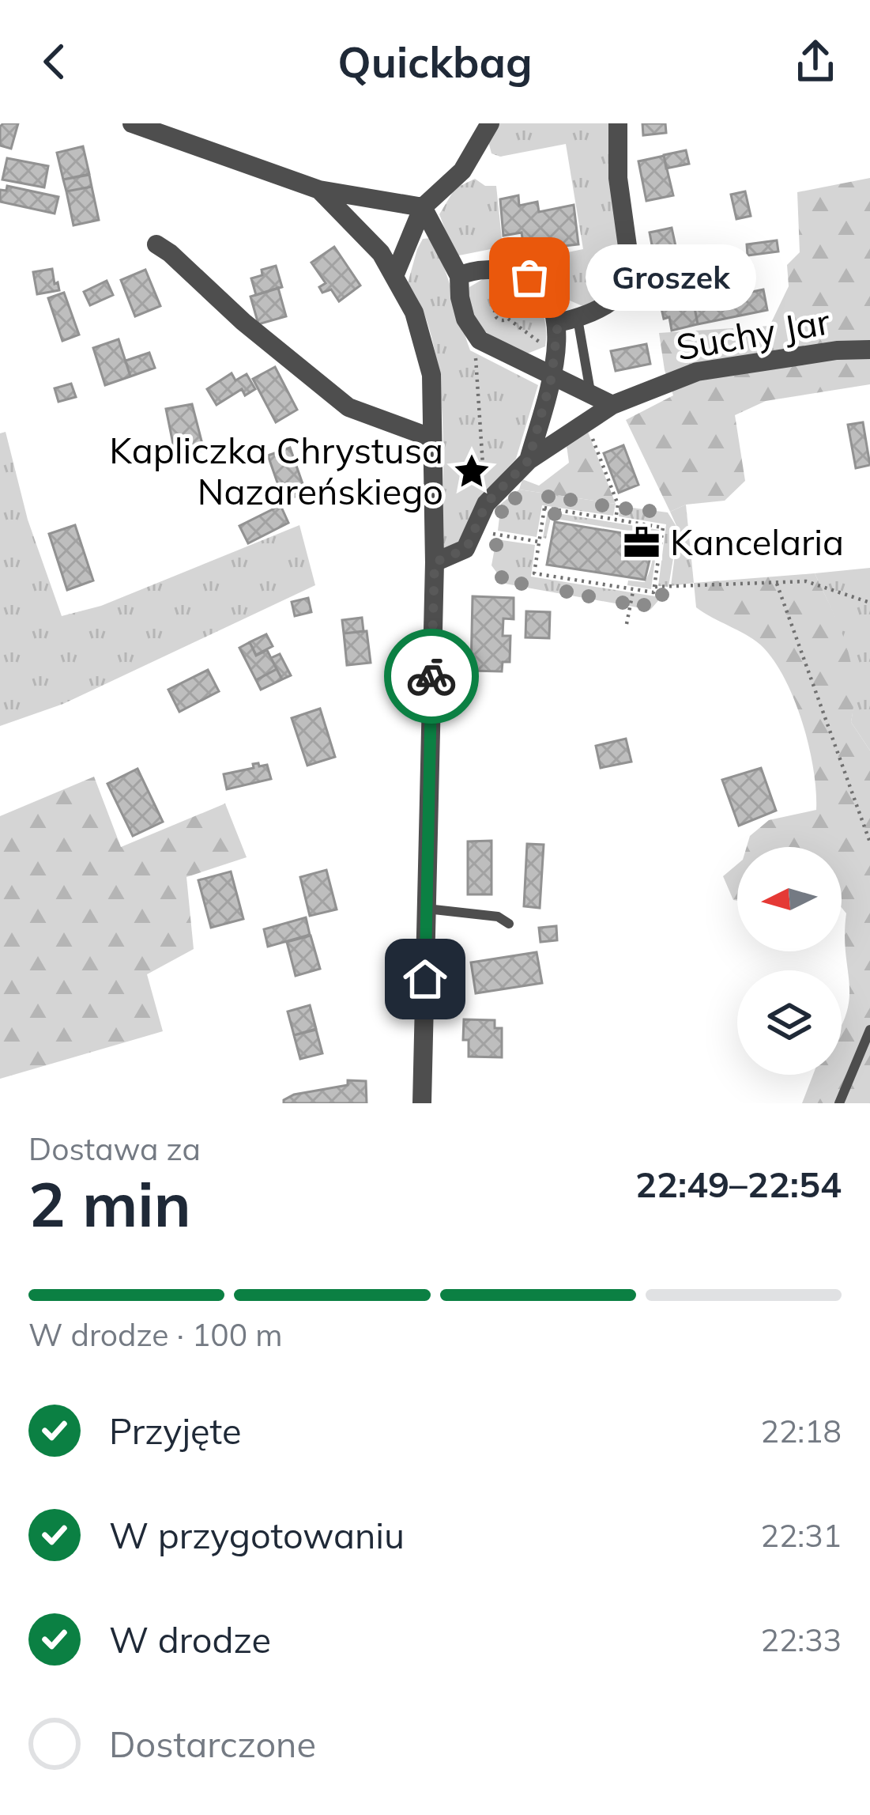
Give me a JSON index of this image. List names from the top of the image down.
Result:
{
  "streets": {
    "street": ["Suchy Jar"]
  },
  "places": {
    "other": ["Groszek"],
    "place": ["Kapliczka Chrystusa Nazareńskiego"],
    "office": ["Kancelaria"]
  },
  "north": "left",
  "page": {
    "header": "Quickbag",
    "bubble": "Groszek",
    "heading": ["2 min", "Dostawa za", "22:49–22:54"],
    "bar": "W drodze · 100 m",
    "list": [
      ["Przyjęte", "22:18"],
      ["W przygotowaniu", "22:31"],
      ["W drodze", "22:33"],
      "Dostarczone"
    ]
  }
}
